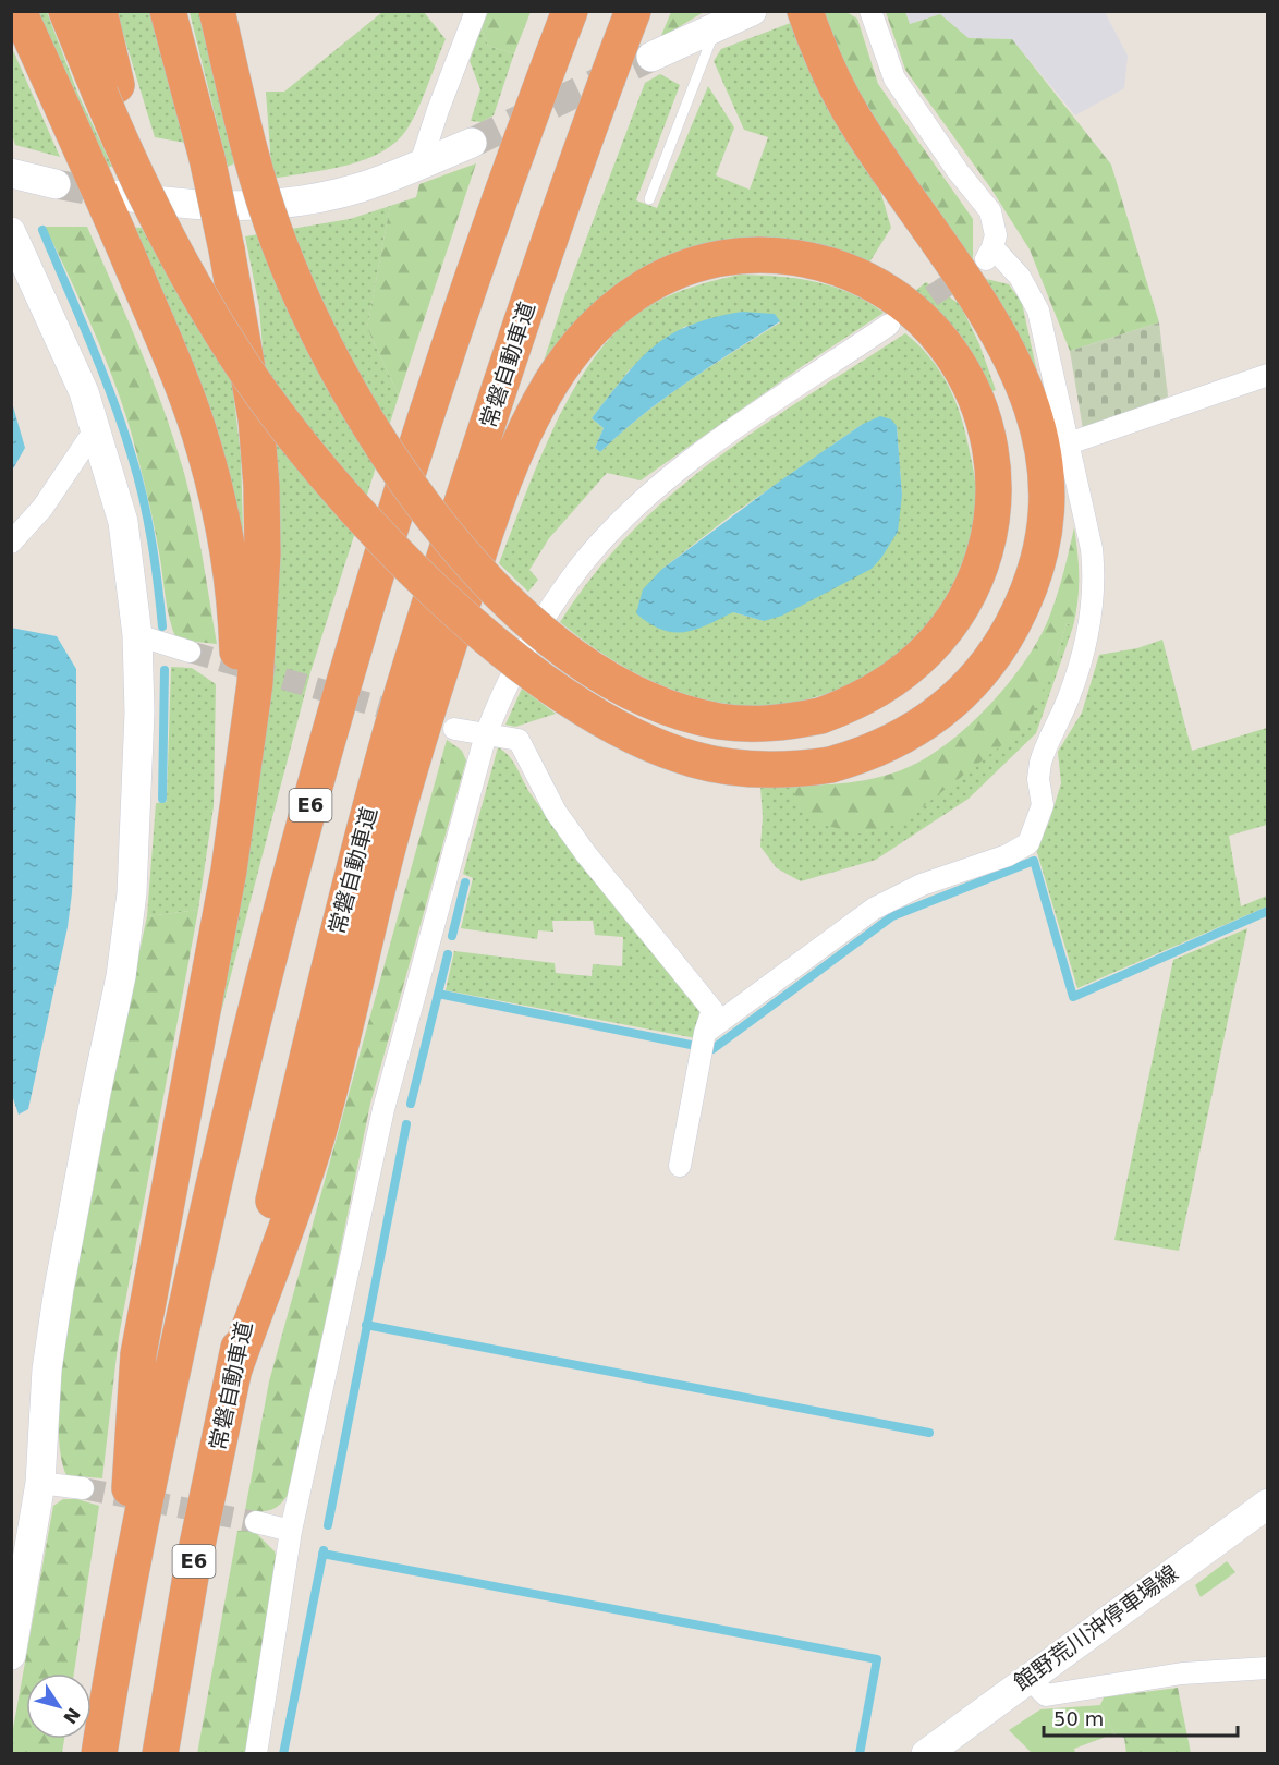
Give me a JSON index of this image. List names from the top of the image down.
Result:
{
  "streets": {
    "highway": ["常磐自動車道", "E6"],
    "street": ["館野荒川沖停車場線"]
  },
  "scale_bar": "50 m",
  "north": "bottom right"
}
